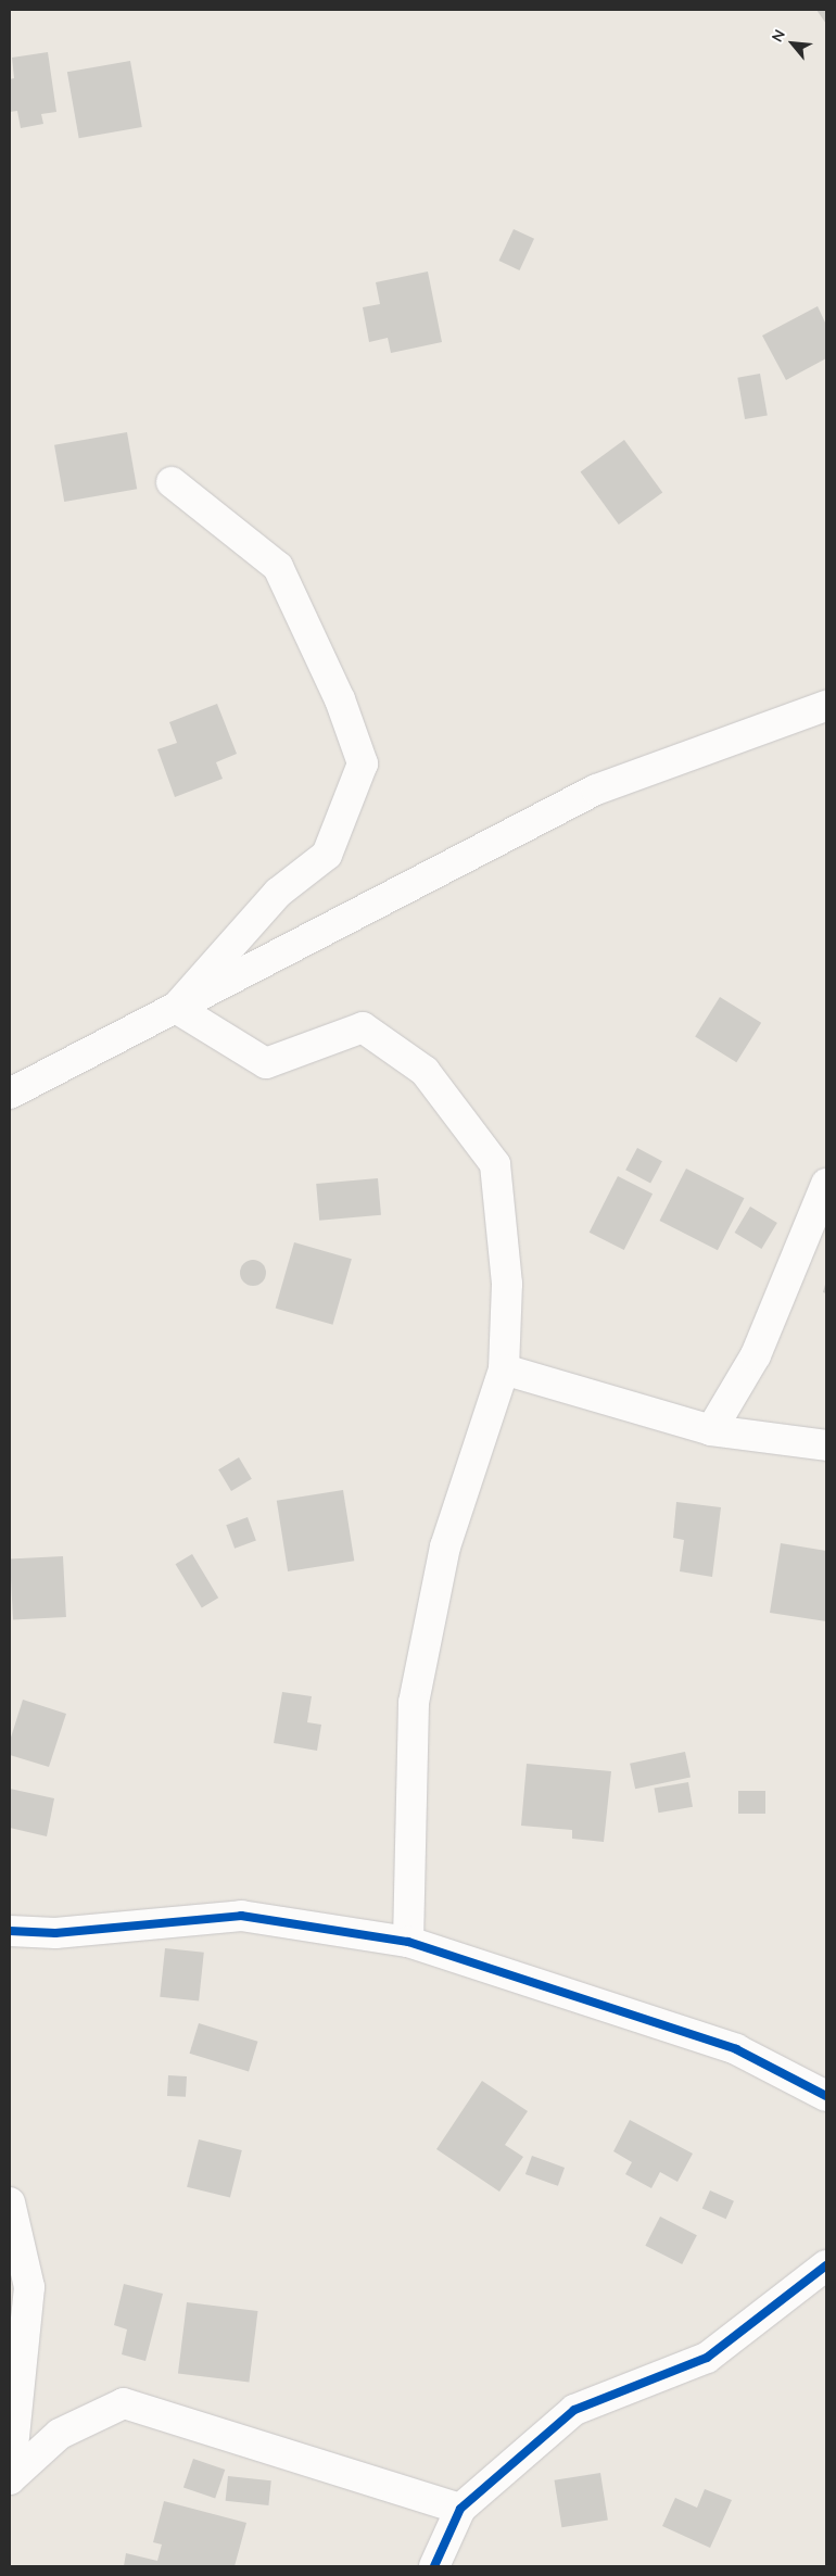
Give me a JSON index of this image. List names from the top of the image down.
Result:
{
  "north": "top left"
}
